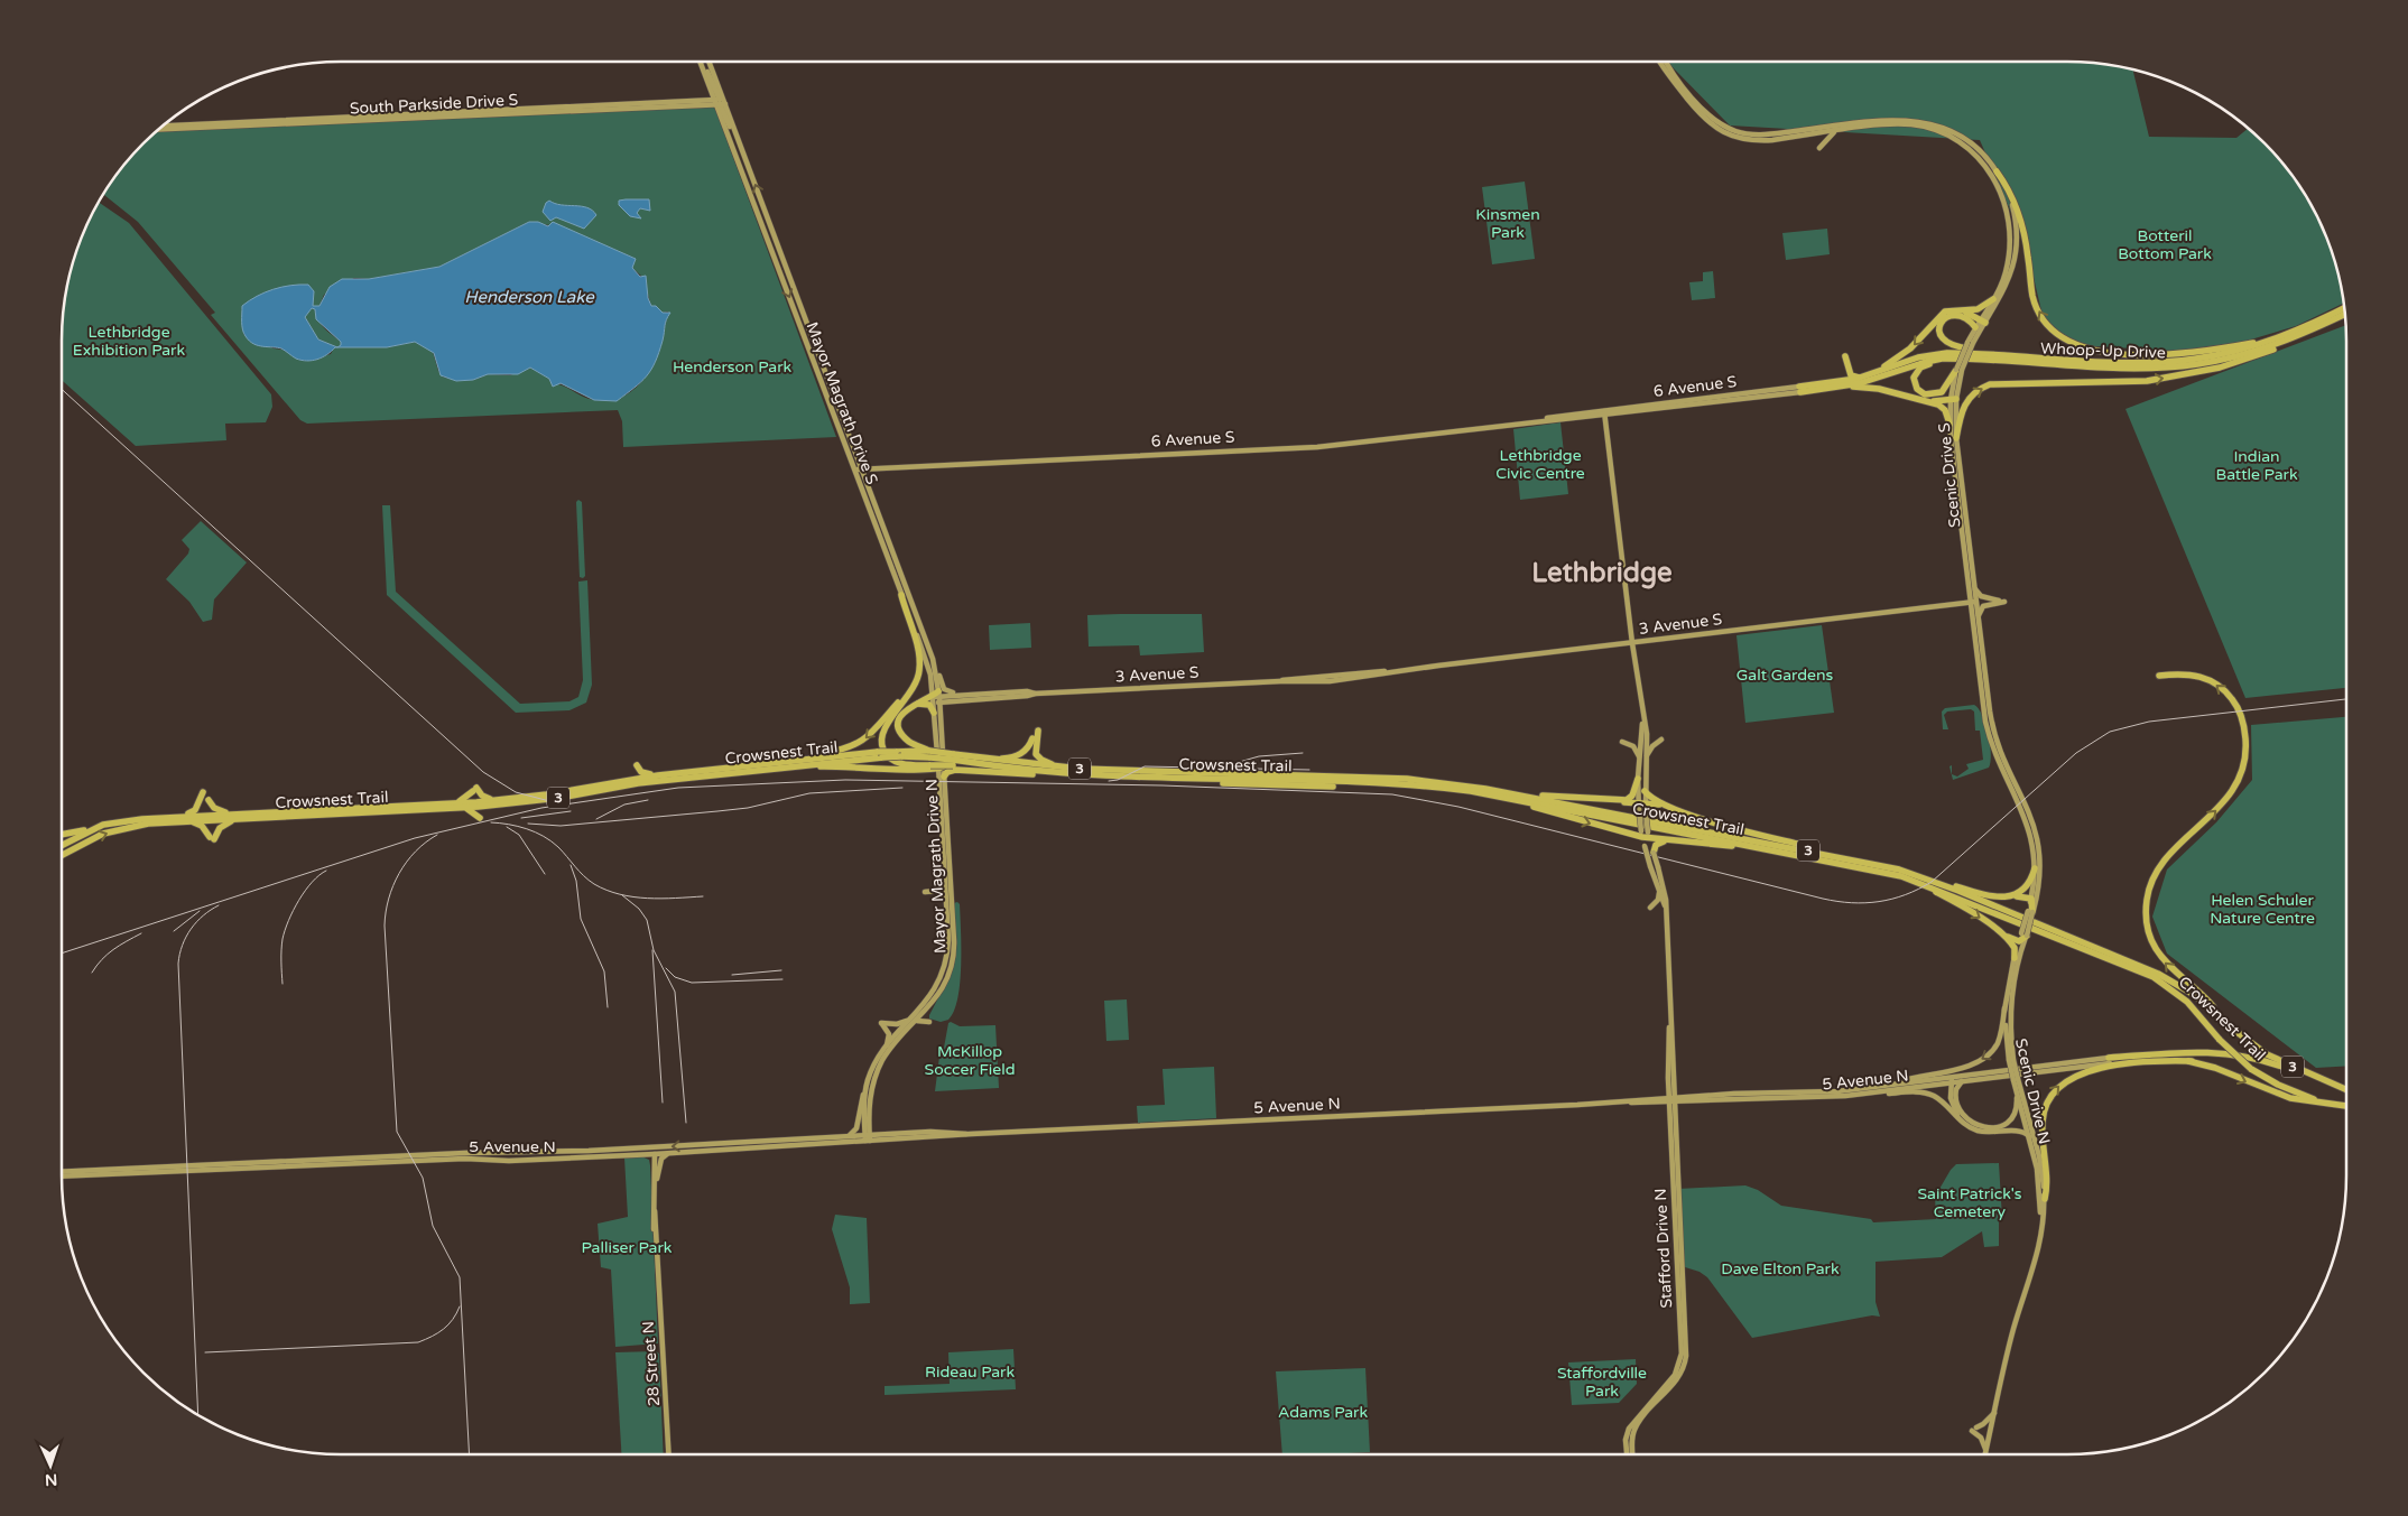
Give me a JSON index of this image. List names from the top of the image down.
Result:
{
  "streets": {
    "highway": [
      "Whoop-Up Drive",
      "6 Avenue S",
      "Crowsnest Trail",
      "3"
    ],
    "main road": [
      "South Parkside Drive S",
      "Mayor Magrath Drive S",
      "Scenic Drive S",
      "3 Avenue S",
      "Mayor Magrath Drive N",
      "5 Avenue N",
      "Scenic Drive N",
      "Stafford Drive N",
      "28 Street N"
    ]
  },
  "crossings": [
    ["South Parkside Drive S", "Mayor Magrath Drive S"],
    ["Whoop-Up Drive", "6 Avenue S"],
    ["6 Avenue S", "Mayor Magrath Drive S"],
    ["6 Avenue S", "Stafford Drive N"],
    ["Mayor Magrath Drive S", "3 Avenue S"],
    ["Mayor Magrath Drive S", "Mayor Magrath Drive N"],
    ["Scenic Drive S", "3 Avenue S"],
    ["Scenic Drive S", "Scenic Drive N"],
    ["3 Avenue S", "Stafford Drive N"],
    ["Mayor Magrath Drive N", "5 Avenue N"],
    ["5 Avenue N", "Stafford Drive N"],
    ["5 Avenue N", "28 Street N"]
  ],
  "districts": ["Lethbridge"],
  "water": ["Henderson Lake"],
  "parks": [
    "Kinsmen Park",
    "Botteril Bottom Park",
    "Lethbridge Exhibition Park",
    "Henderson Park",
    "Lethbridge Civic Centre",
    "Indian Battle Park",
    "Galt Gardens",
    "Helen Schuler Nature Centre",
    "McKillop Soccer Field",
    "Saint Patrick's Cemetery",
    "Palliser Park",
    "Dave Elton Park",
    "Rideau Park",
    "Staffordville Park",
    "Adams Park"
  ],
  "north": "bottom"
}
